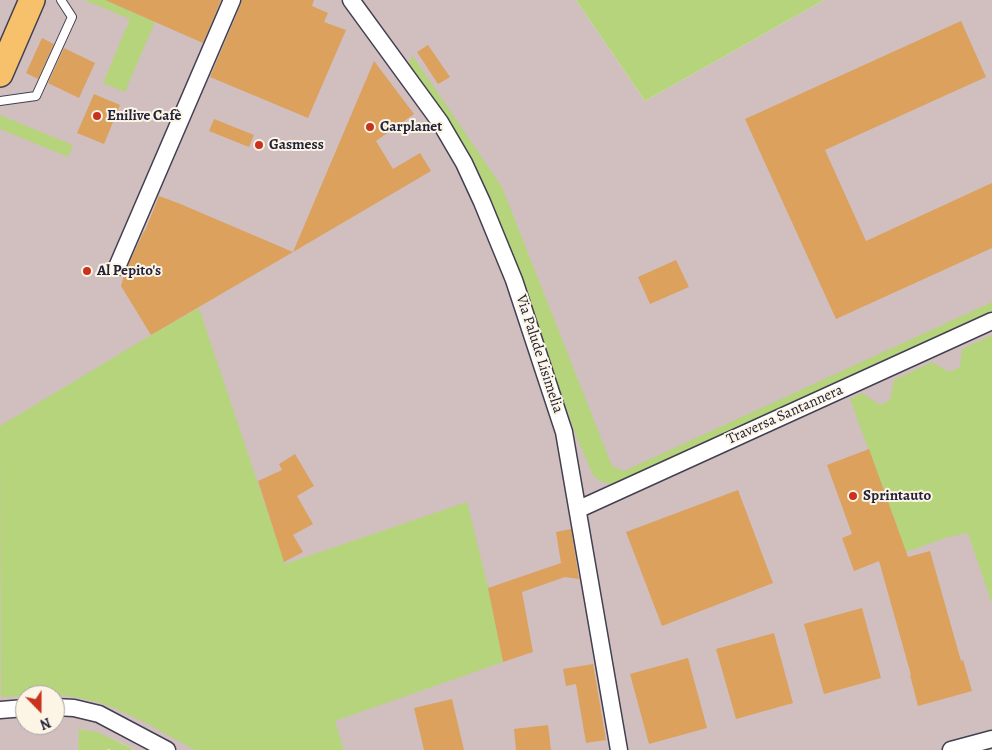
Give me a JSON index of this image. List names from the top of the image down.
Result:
{
  "streets": {
    "street": ["Via Palude Lisimelia", "Traversa Santannera"]
  },
  "crossings": [
    ["Via Palude Lisimelia", "Traversa Santannera"]
  ],
  "places": [
    "Enilive Cafè",
    "Carplanet",
    "Gasmess",
    "Al Pepito's",
    "Sprintauto"
  ],
  "north": "bottom"
}
